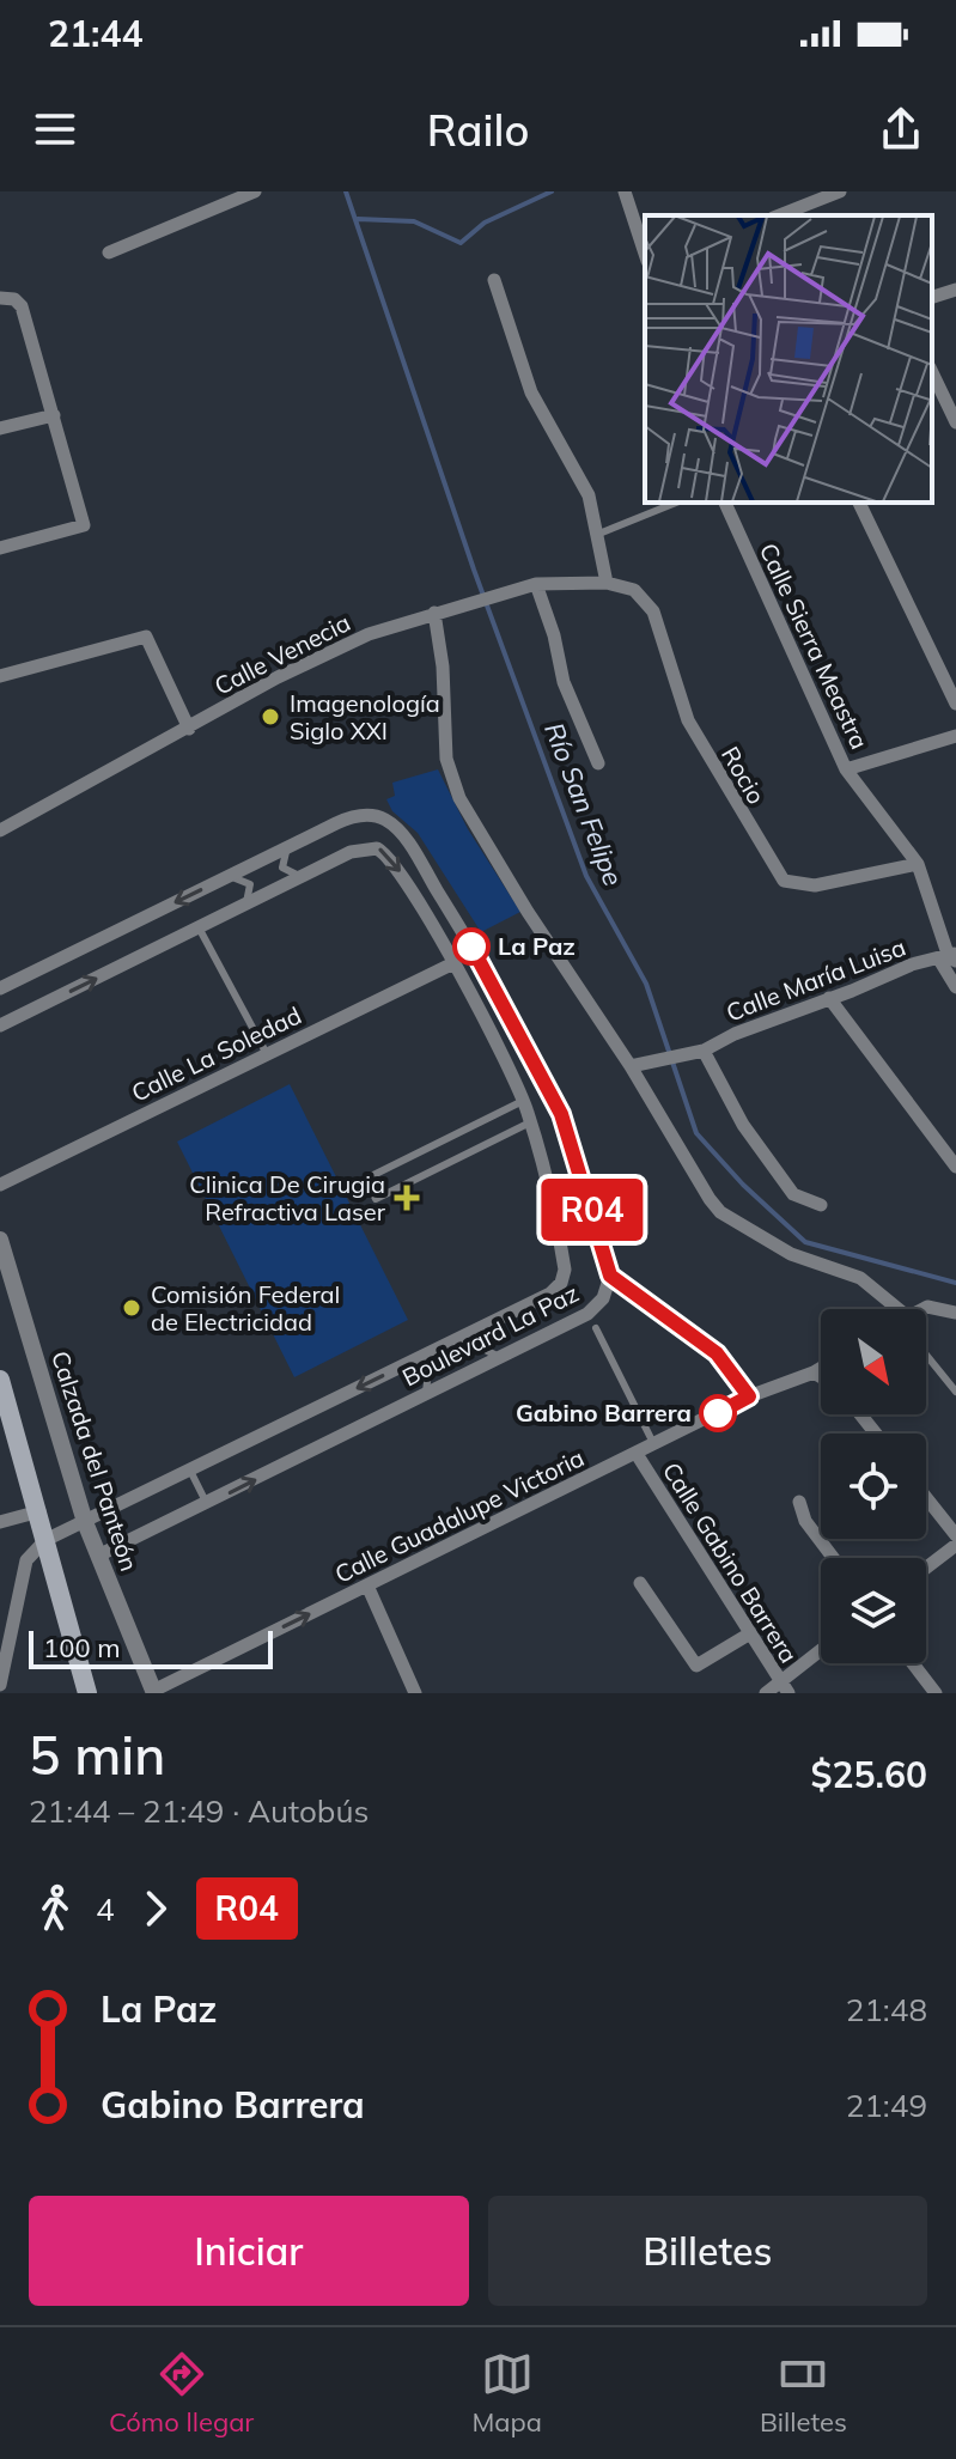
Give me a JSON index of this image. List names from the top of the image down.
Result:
{
  "streets": {
    "street": [
      "Calle Sierra Meastra",
      "Calle Venecia",
      "Rocio",
      "Calle María Luisa",
      "Calle La Soledad",
      "Boulevard La Paz",
      "Calzada del Panteón",
      "Calle Guadalupe Victoria",
      "Calle Gabino Barrera"
    ]
  },
  "crossings": [
    ["Calle Sierra Meastra", "Rocio"],
    ["Calle Sierra Meastra", "Calle María Luisa"],
    ["Calle Venecia", "Rocio"],
    ["Calle La Soledad", "Boulevard La Paz"],
    ["Boulevard La Paz", "Calzada del Panteón"],
    ["Calzada del Panteón", "Calle Guadalupe Victoria"],
    ["Calle Guadalupe Victoria", "Calle Gabino Barrera"]
  ],
  "water": ["Río San Felipe"],
  "places": {
    "other": [
      "Imagenología Siglo XXI",
      "La Paz",
      "Comisión Federal de Electricidad",
      "Gabino Barrera"
    ],
    "health": ["Clinica De Cirugia Refractiva Laser"]
  },
  "lines": ["bus line R04"],
  "scale_bar": "100 m",
  "north": "bottom right",
  "page": {
    "status": "21:44",
    "header": "Railo",
    "on_map": "R04",
    "scale": "100 m",
    "heading": ["5 min", "21:44 – 21:49 · Autobús", "$25.60"],
    "legs": ["4", "R04"],
    "list": [
      {
        "name": "La Paz",
        "value": "21:48"
      },
      {
        "name": "Gabino Barrera",
        "value": "21:49"
      }
    ],
    "buttons": ["Iniciar", "Billetes"],
    "tabs": ["Cómo llegar", "Mapa", "Billetes"]
  }
}
